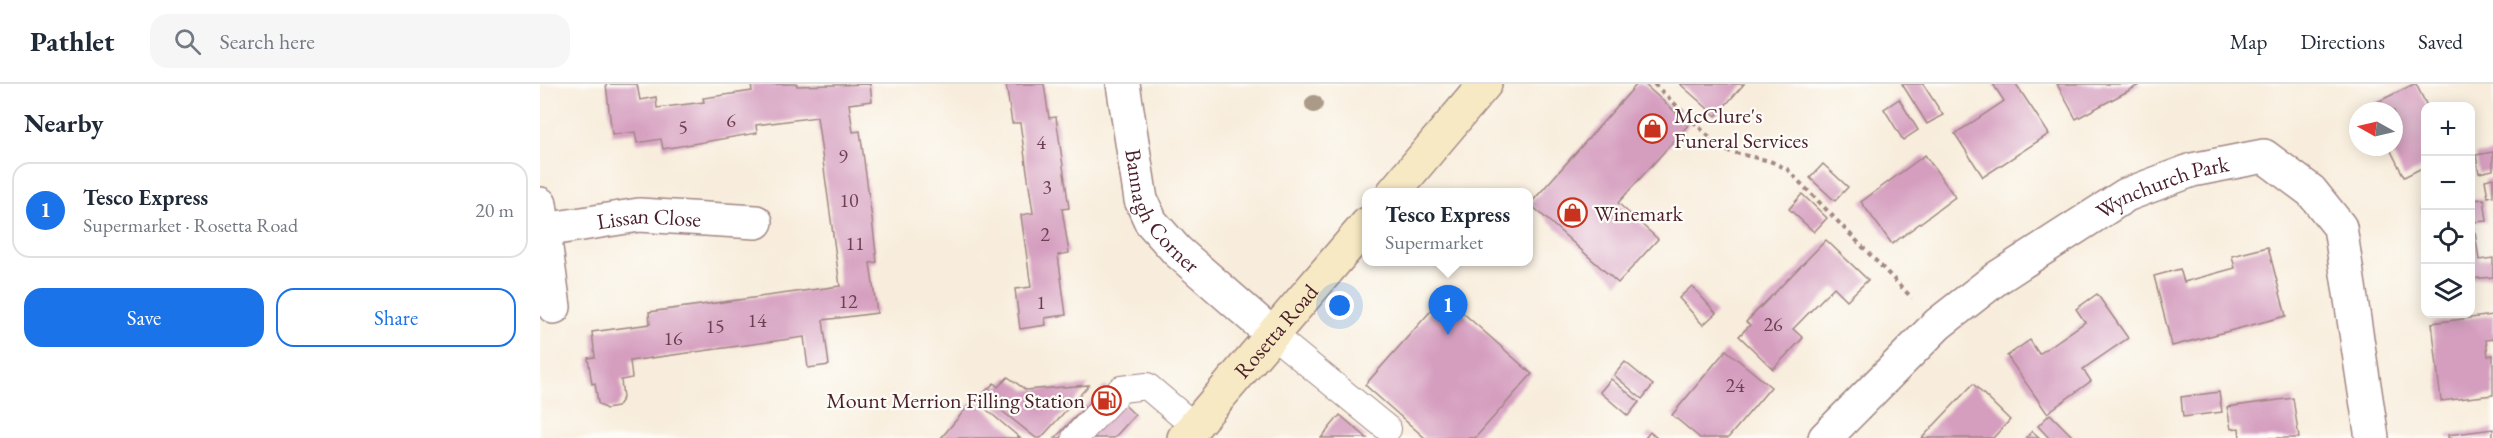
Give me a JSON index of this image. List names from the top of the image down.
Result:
{
  "streets": {
    "street": [
      "Wynchurch Park",
      "Bannagh Corner",
      "Lissan Close",
      "Rosetta Road"
    ]
  },
  "crossings": [
    ["Bannagh Corner", "Rosetta Road"]
  ],
  "places": {
    "shop": ["McClure's Funeral Services", "Winemark"],
    "fuel station": ["Mount Merrion Filling Station"]
  },
  "house_numbers": [
    "6",
    "5",
    "4",
    "9",
    "3",
    "10",
    "2",
    "11",
    "12",
    "1",
    "14",
    "26",
    "15",
    "16",
    "24"
  ],
  "north": "left",
  "page": {
    "header": "Pathlet",
    "search": "Search here",
    "nav": ["Map", "Directions", "Saved"],
    "heading": "Nearby",
    "map_buttons": ["+", "−"],
    "list": [
      {
        "mark": "1",
        "name": "Tesco Express",
        "note": "Supermarket · Rosetta Road",
        "value": "20 m"
      }
    ],
    "popup": ["Tesco Express", "Supermarket"],
    "buttons": ["Save", "Share"],
    "pins": "1"
  }
}
